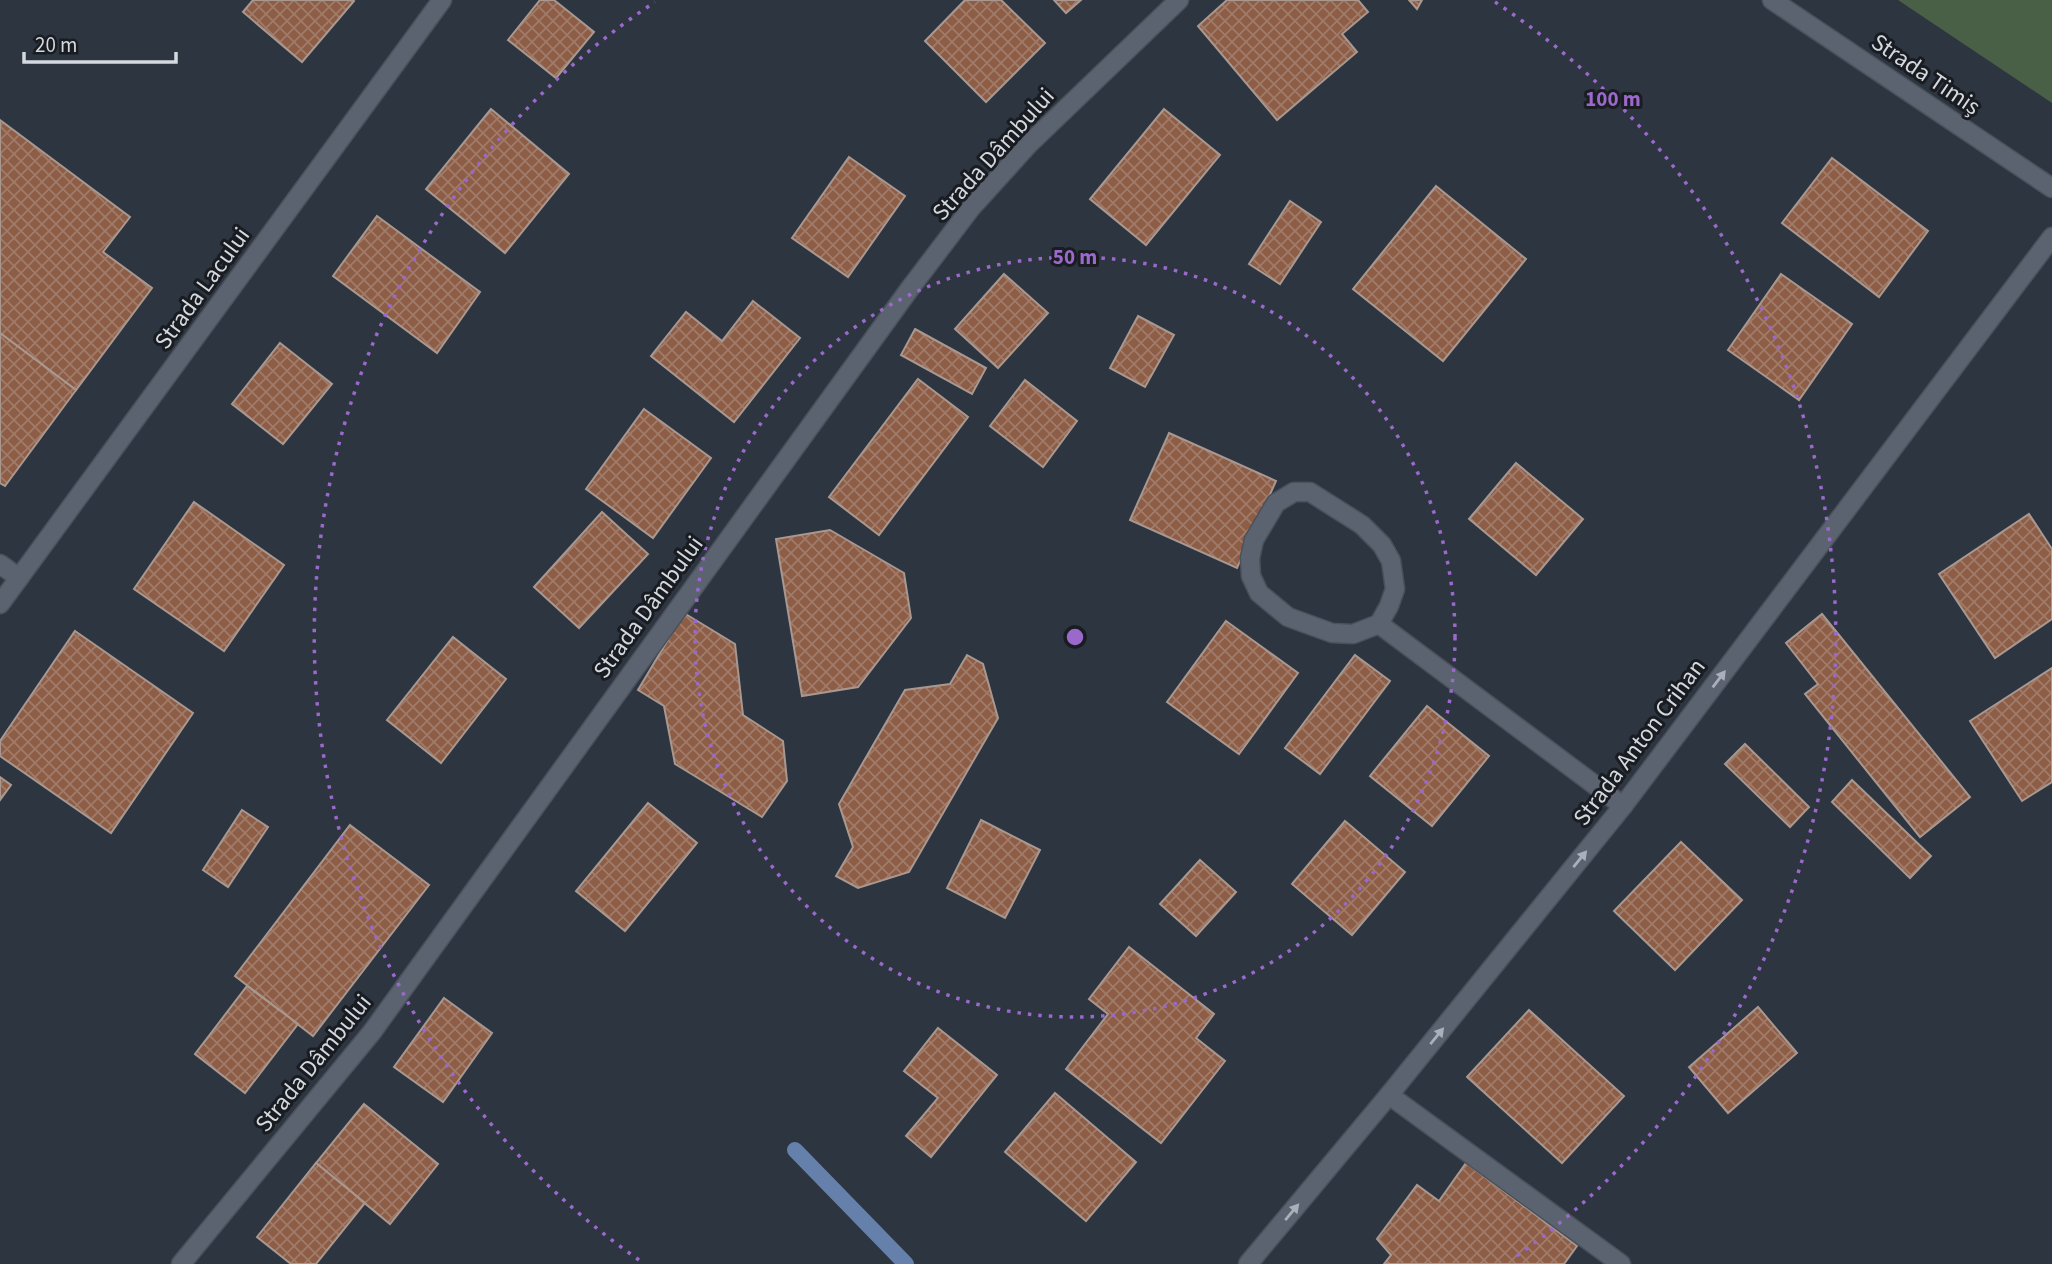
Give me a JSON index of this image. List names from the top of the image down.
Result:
{
  "streets": {
    "street": [
      "Strada Timiș",
      "Strada Dâmbului",
      "Strada Lacului",
      "Strada Anton Crihan"
    ]
  },
  "one_way": ["Strada Anton Crihan"],
  "scale_bar": "20 m",
  "rings": ["100 m", "50 m"]
}
